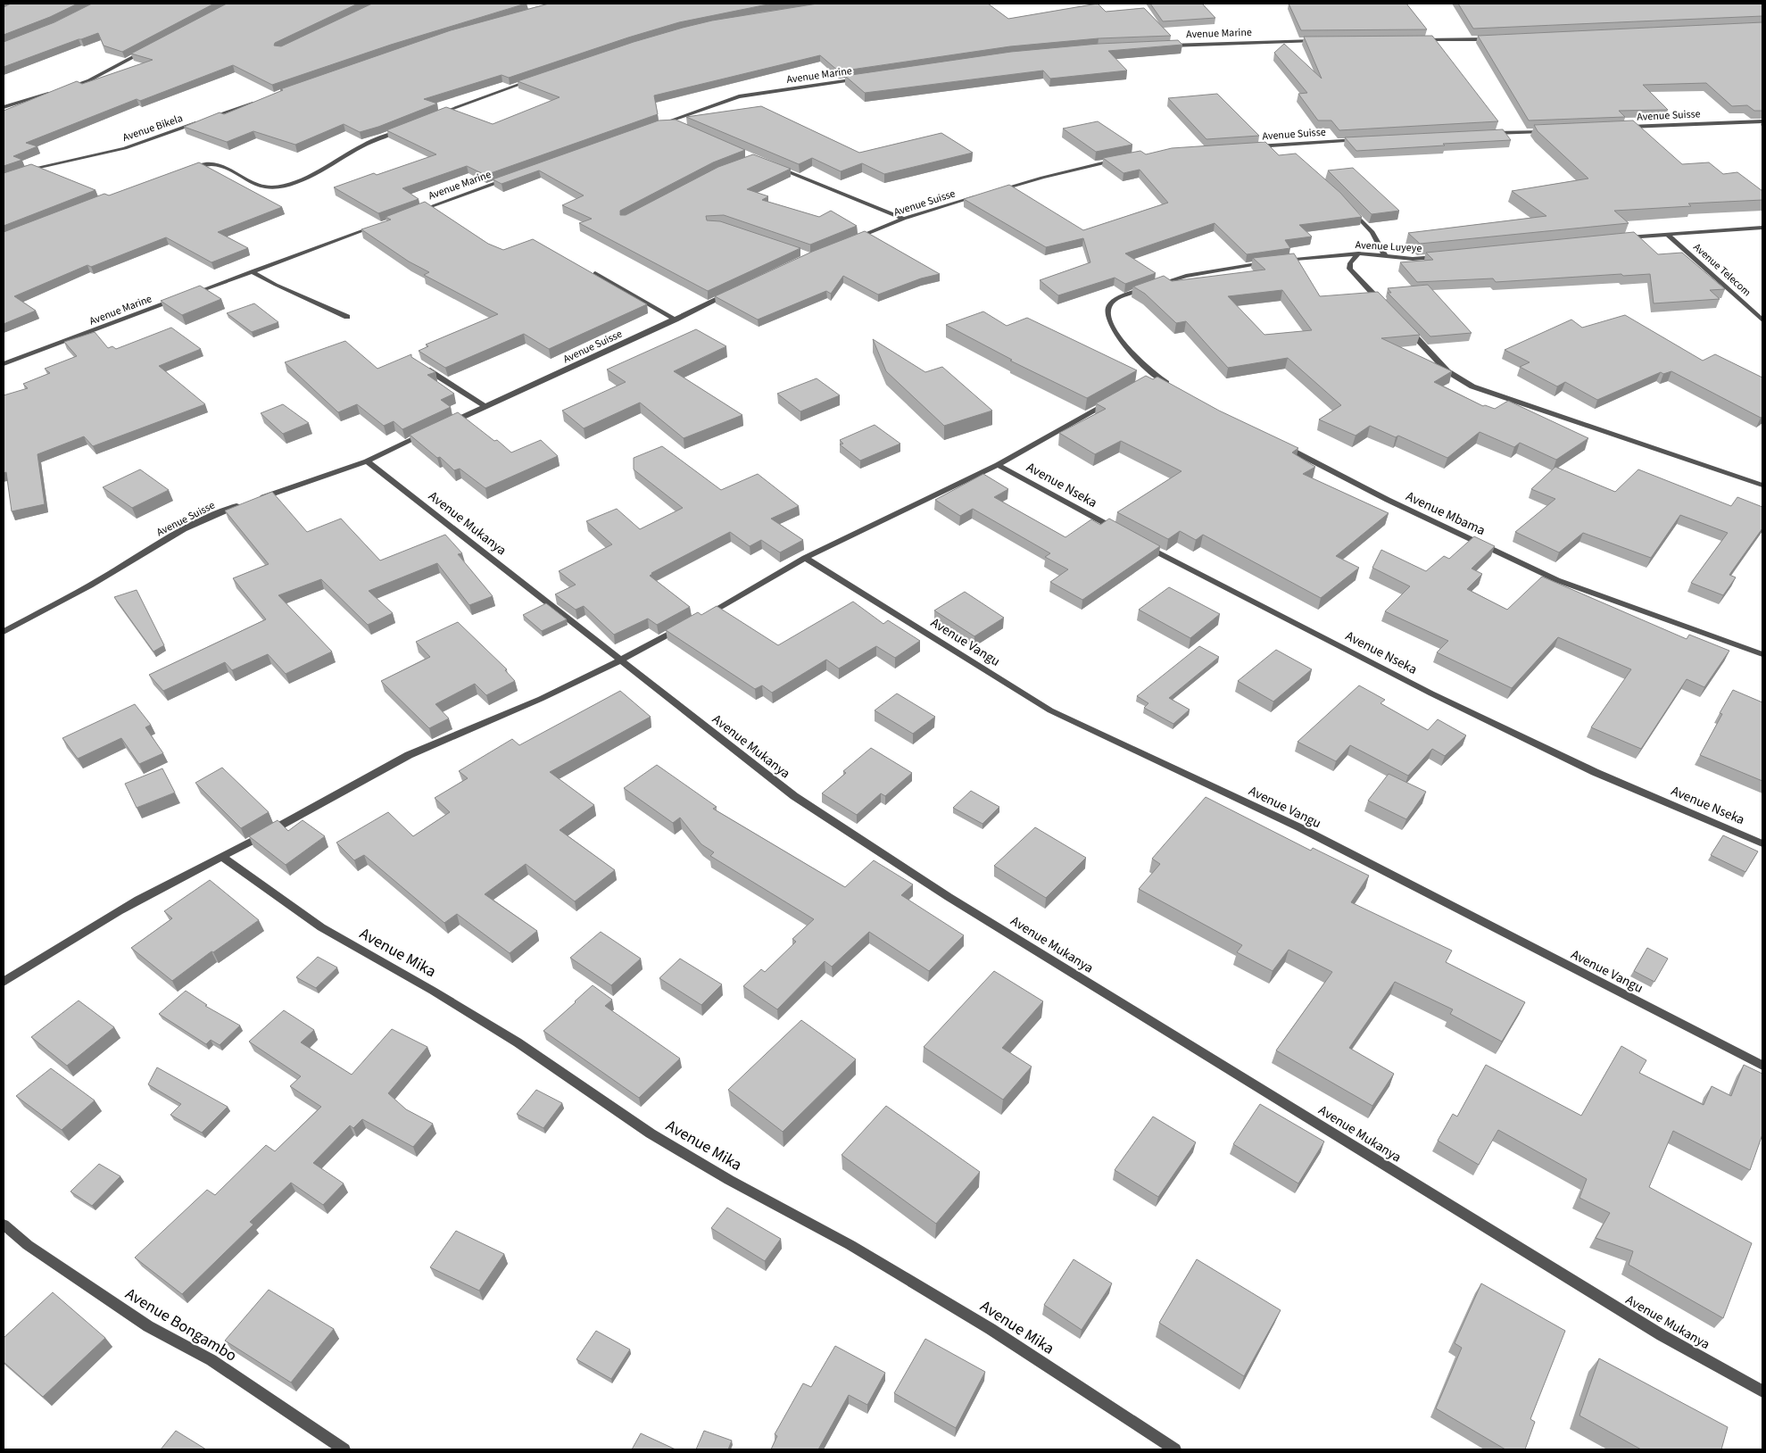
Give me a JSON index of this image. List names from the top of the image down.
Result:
{
  "streets": {
    "street": [
      "Avenue Marine",
      "Avenue Suisse",
      "Avenue Bikela",
      "Avenue Luyeye",
      "Avenue Telecom",
      "Avenue Nseka",
      "Avenue Mbama",
      "Avenue Mukanya",
      "Avenue Vangu",
      "Avenue Mika",
      "Avenue Bongambo"
    ]
  }
}
